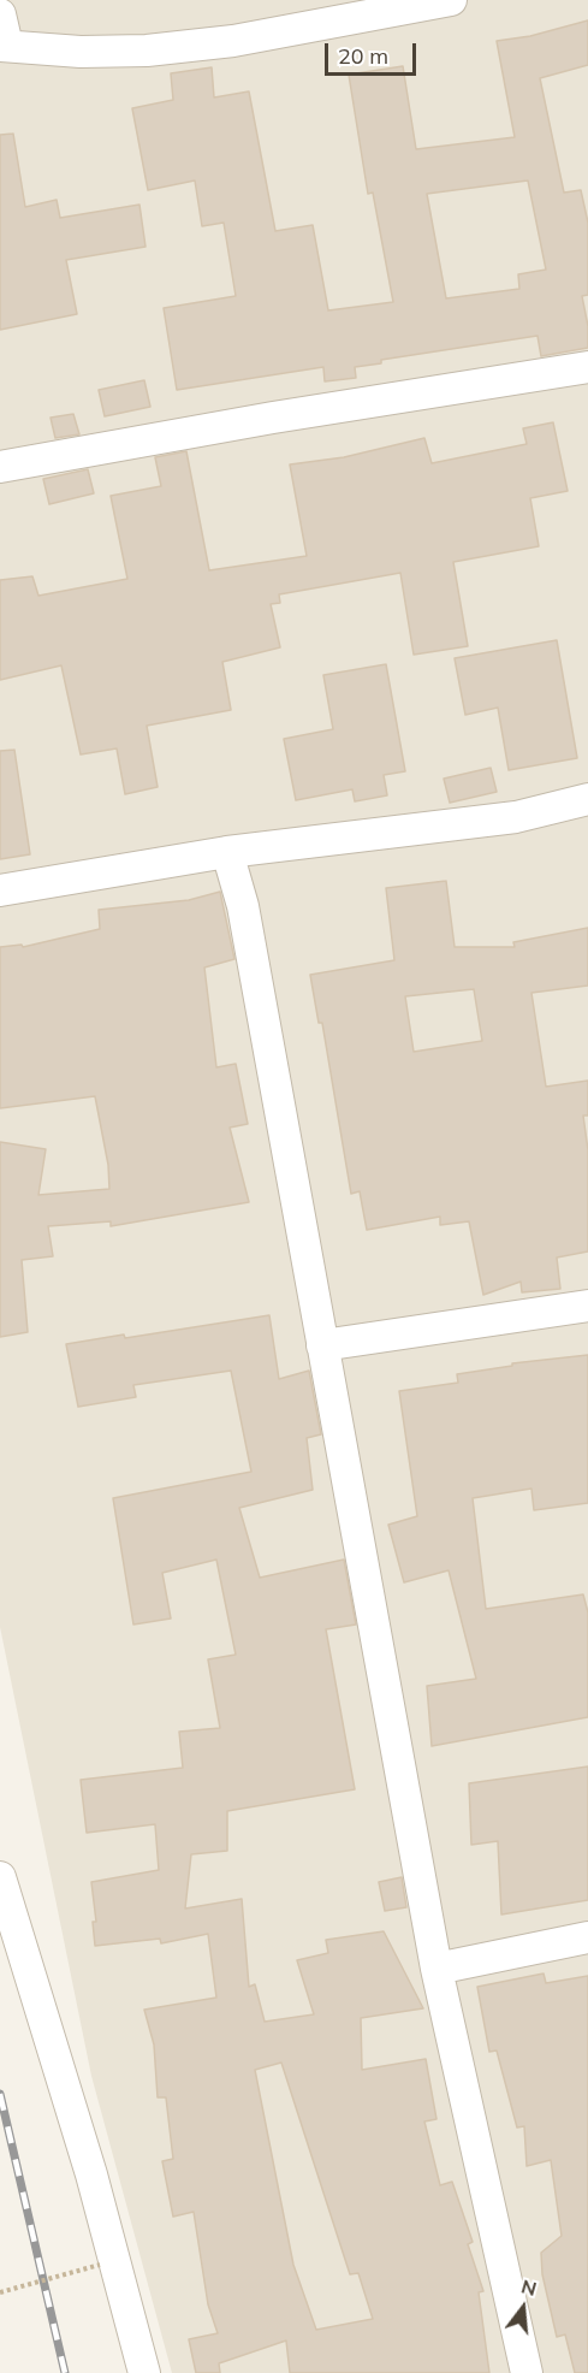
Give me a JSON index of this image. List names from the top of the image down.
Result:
{
  "scale_bar": "20 m",
  "north": "top"
}
